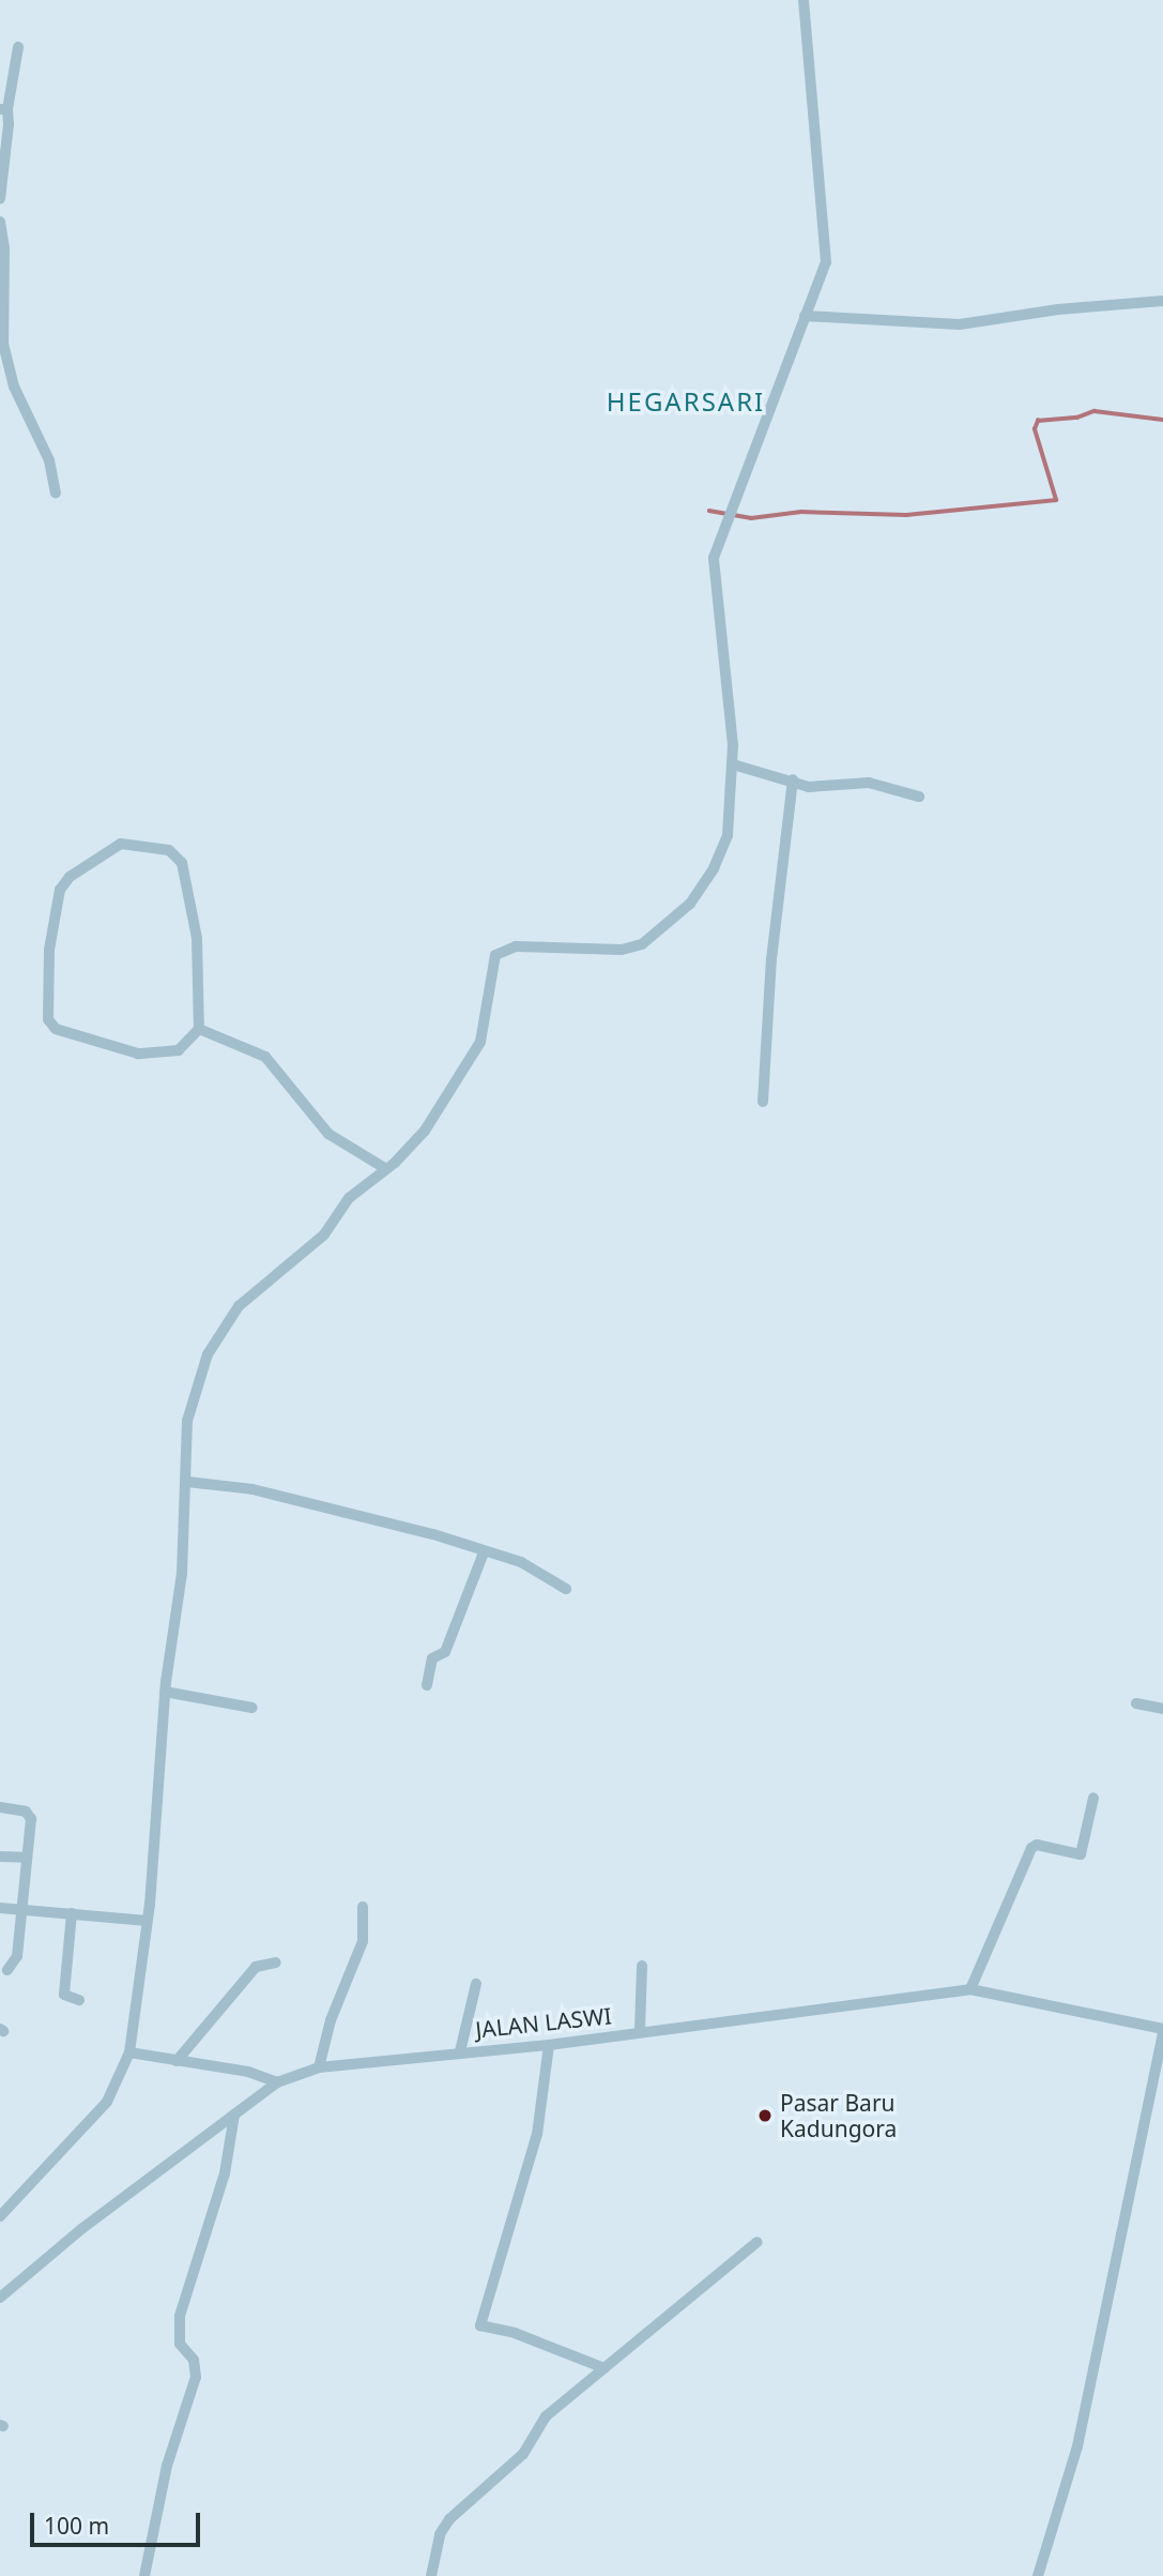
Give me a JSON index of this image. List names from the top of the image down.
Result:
{
  "streets": {
    "street": ["JALAN LASWI"]
  },
  "districts": ["HEGARSARI"],
  "places": ["Pasar Baru Kadungora"],
  "scale_bar": "100 m"
}
